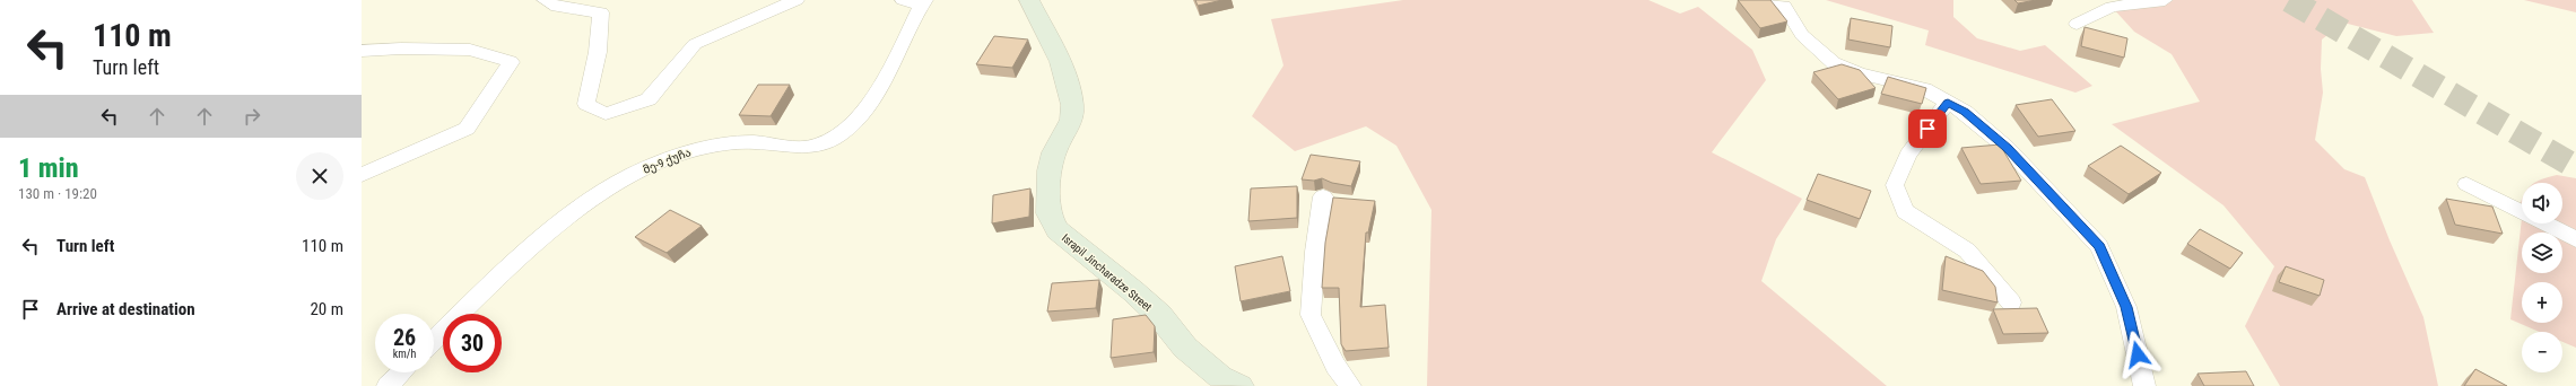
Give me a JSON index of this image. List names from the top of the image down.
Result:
{
  "streets": {
    "street": ["მე-9 ქუჩა", "Israpil Jincharadze Street"]
  },
  "page": {
    "turn": ["110 m", "Turn left"],
    "heading": ["1 min", "130 m · 19:20"],
    "map_buttons": ["+", "−"],
    "list": [
      {
        "name": "Turn left",
        "value": "110 m"
      },
      {
        "name": "Arrive at destination",
        "value": "20 m"
      }
    ],
    "speed": "26 km/h",
    "limit": "30"
  }
}
